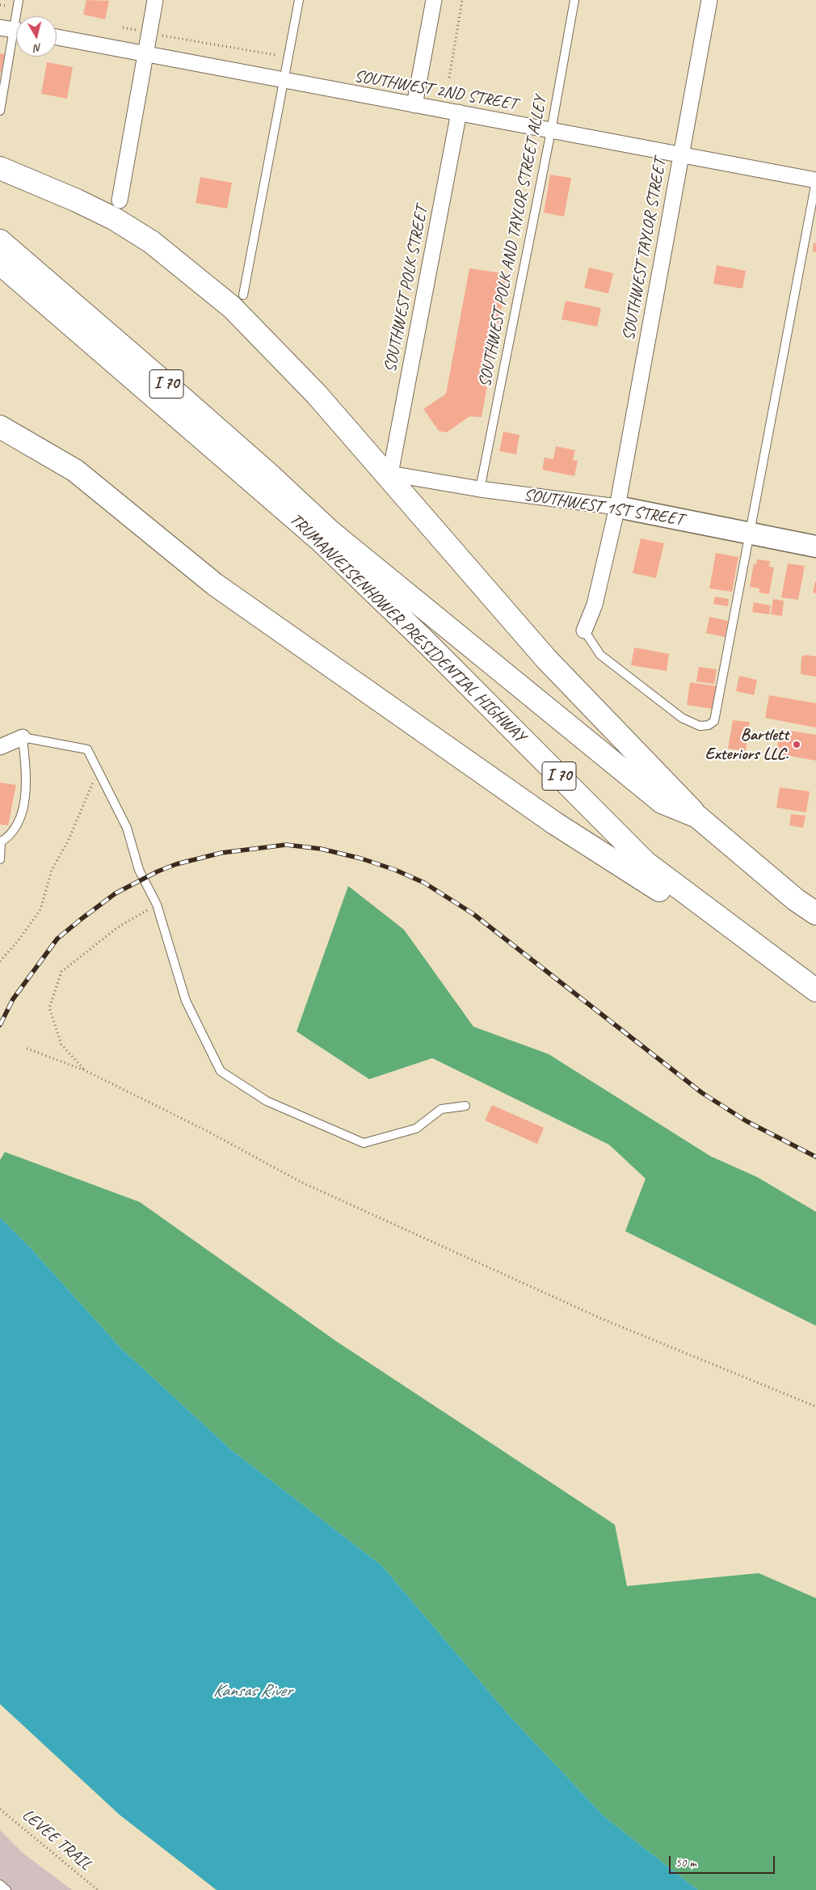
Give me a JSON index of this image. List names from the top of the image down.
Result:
{
  "streets": {
    "highway": ["I 70", "TRUMAN/EISENHOWER PRESIDENTIAL HIGHWAY"],
    "street": [
      "SOUTHWEST 2ND STREET",
      "SOUTHWEST TAYLOR STREET",
      "SOUTHWEST POLK STREET",
      "SOUTHWEST 1ST STREET"
    ],
    "lane": ["SOUTHWEST POLK AND TAYLOR STREET ALLEY"],
    "path": ["LEVEE TRAIL"]
  },
  "crossings": [
    ["SOUTHWEST 2ND STREET", "SOUTHWEST POLK AND TAYLOR STREET ALLEY"],
    ["SOUTHWEST 2ND STREET", "SOUTHWEST TAYLOR STREET"],
    ["SOUTHWEST 2ND STREET", "SOUTHWEST POLK STREET"],
    ["SOUTHWEST POLK AND TAYLOR STREET ALLEY", "SOUTHWEST 1ST STREET"],
    ["SOUTHWEST TAYLOR STREET", "SOUTHWEST 1ST STREET"],
    ["SOUTHWEST POLK STREET", "SOUTHWEST 1ST STREET"]
  ],
  "water": ["Kansas River"],
  "places": ["Bartlett Exteriors LLC."],
  "scale_bar": "50 m",
  "north": "bottom"
}
